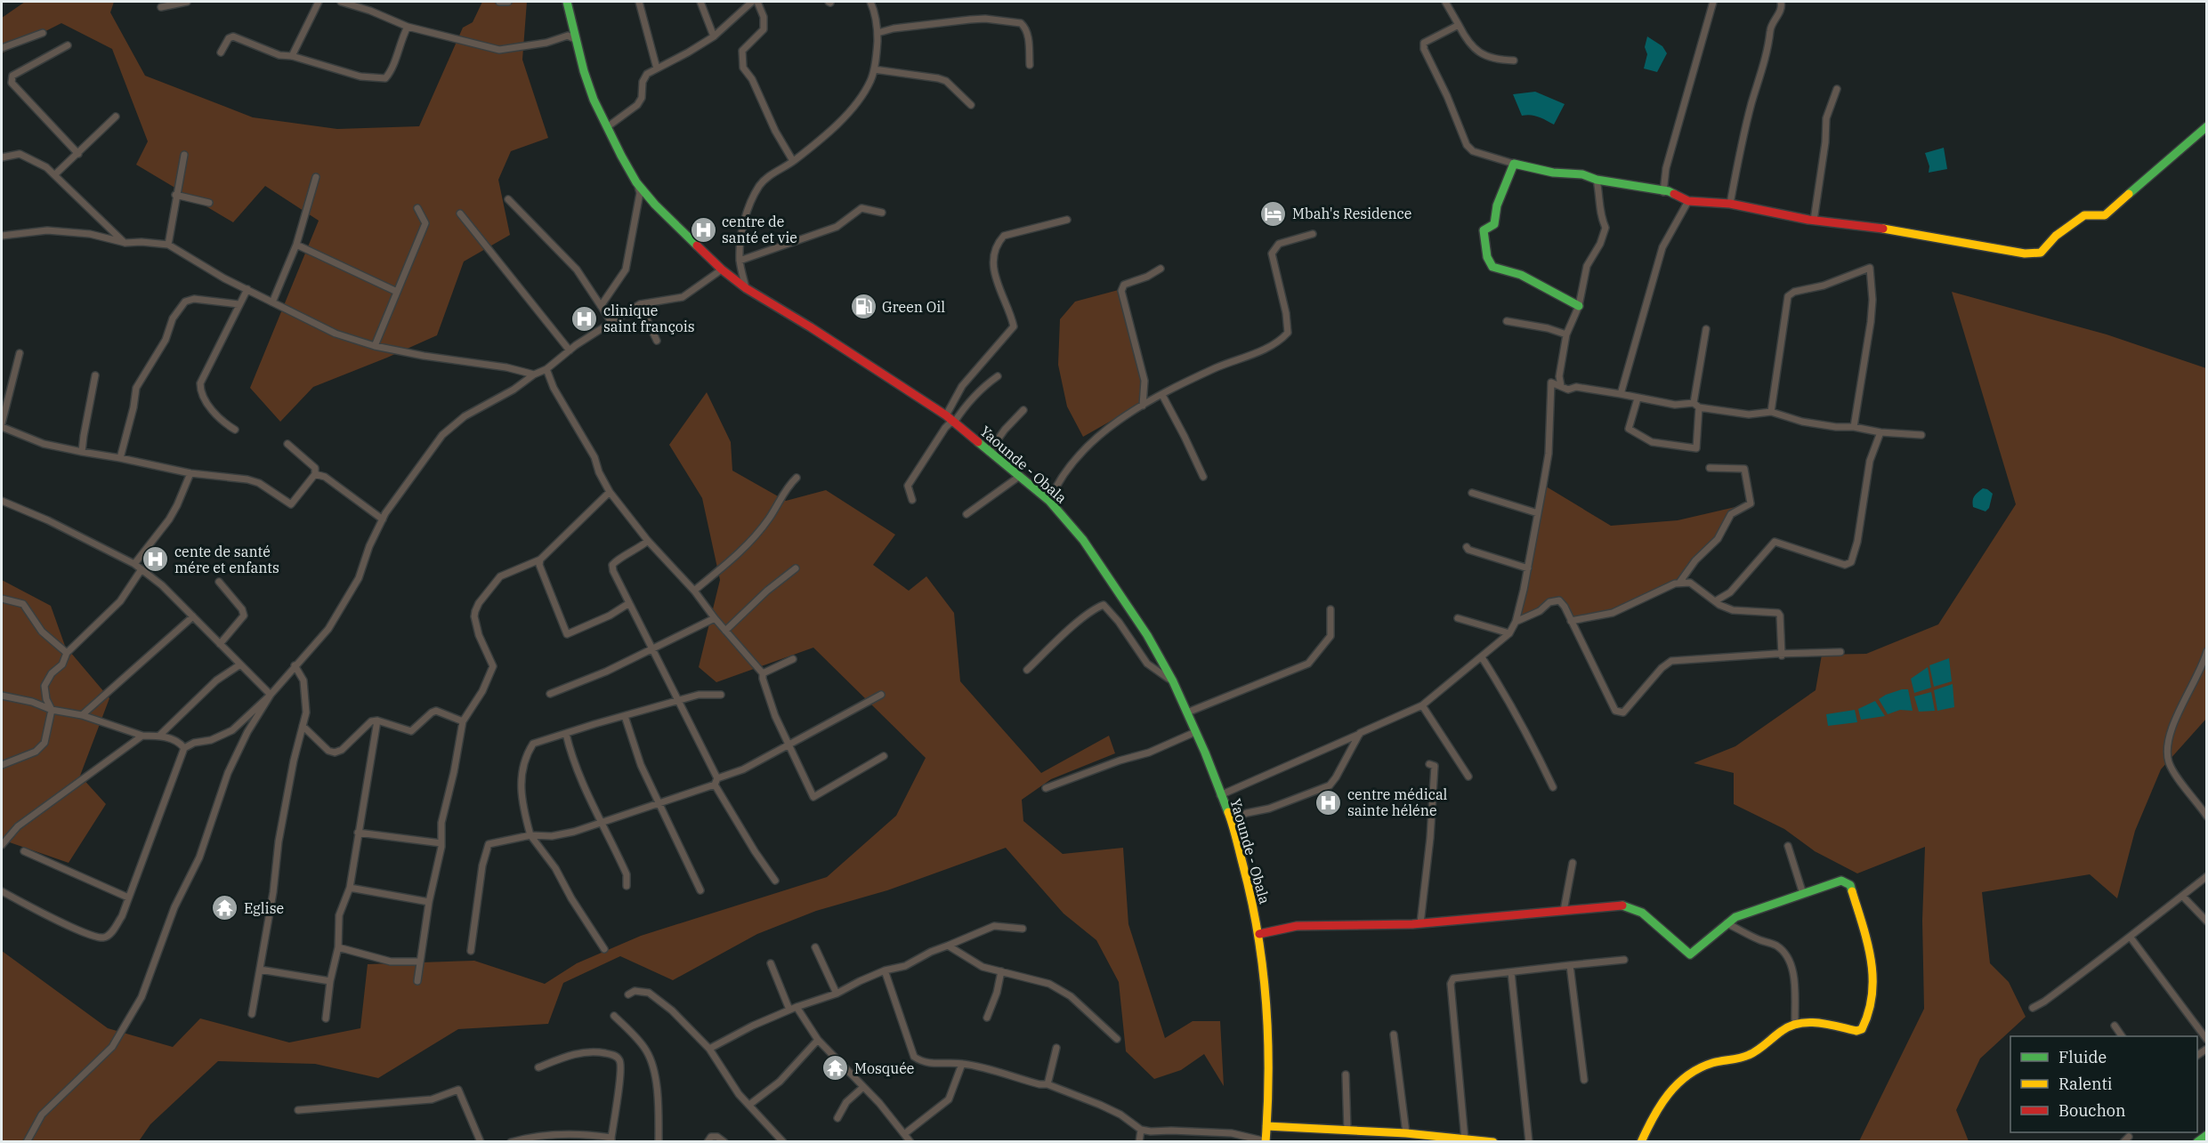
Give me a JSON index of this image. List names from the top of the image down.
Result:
{
  "streets": {
    "main road": ["Yaounde - Obala"]
  },
  "places": {
    "hotel": ["Mbah's Residence"],
    "hospital": [
      "centre de santé et vie",
      "clinique saint françois",
      "cente de santé mére et enfants",
      "centre médical sainte héléne"
    ],
    "fuel station": ["Green Oil"],
    "temple": ["Eglise", "Mosquée"]
  },
  "legend": ["Fluide", "Ralenti", "Bouchon"]
}
